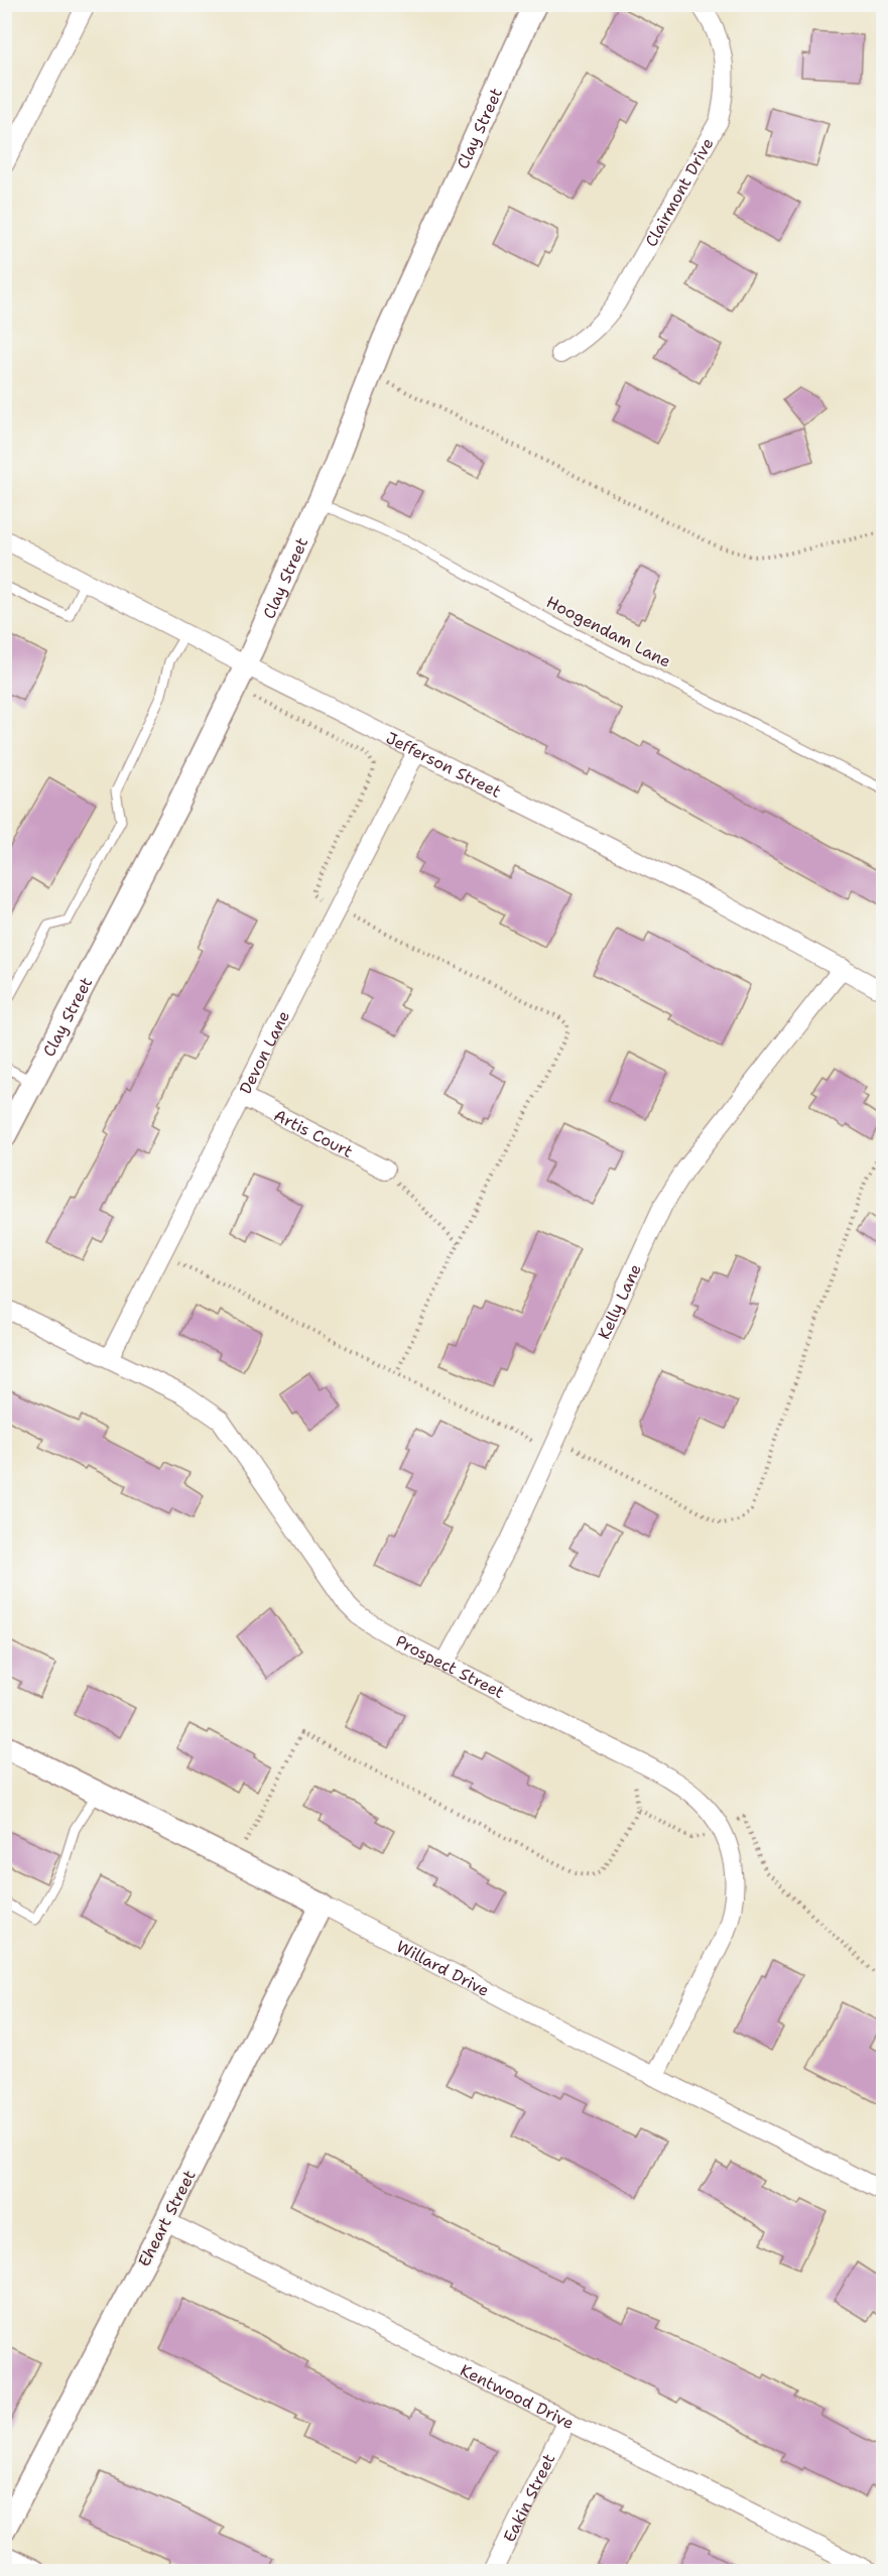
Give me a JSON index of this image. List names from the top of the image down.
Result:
{
  "streets": {
    "street": [
      "Clay Street",
      "Clairmont Drive",
      "Jefferson Street",
      "Devon Lane",
      "Artis Court",
      "Kelly Lane",
      "Prospect Street",
      "Willard Drive",
      "Eheart Street",
      "Kentwood Drive",
      "Eakin Street"
    ],
    "lane": ["Hoogendam Lane"]
  },
  "crossings": [
    ["Clay Street", "Hoogendam Lane"],
    ["Clay Street", "Jefferson Street"],
    ["Jefferson Street", "Devon Lane"],
    ["Jefferson Street", "Kelly Lane"],
    ["Devon Lane", "Artis Court"],
    ["Devon Lane", "Prospect Street"],
    ["Kelly Lane", "Prospect Street"],
    ["Prospect Street", "Willard Drive"],
    ["Willard Drive", "Eheart Street"],
    ["Eheart Street", "Kentwood Drive"],
    ["Kentwood Drive", "Eakin Street"]
  ]
}
